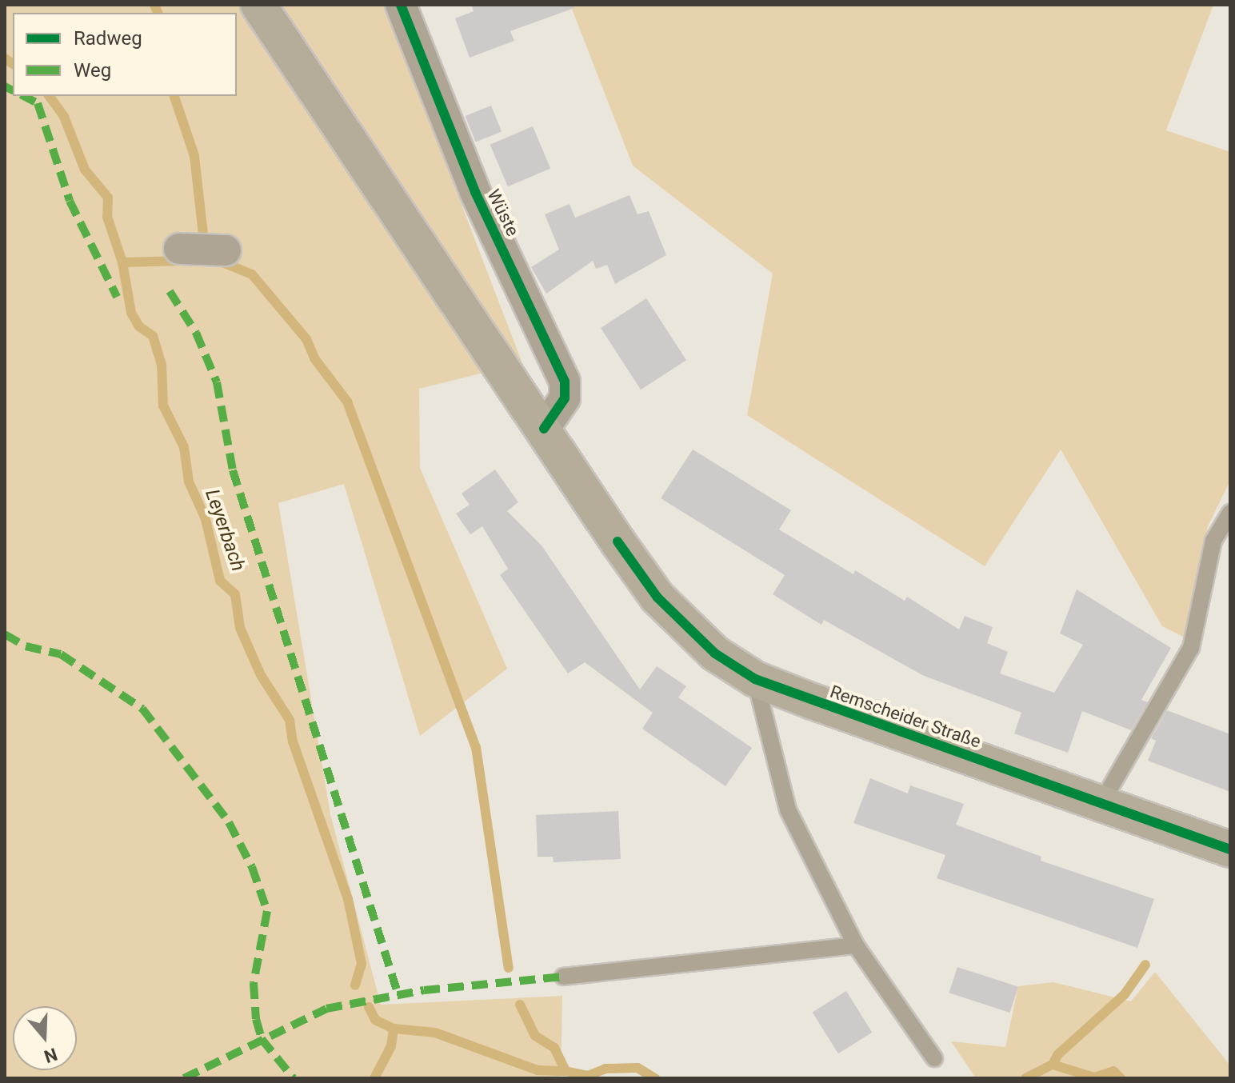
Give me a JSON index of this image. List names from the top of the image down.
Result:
{
  "streets": {
    "main road": ["Remscheider Straße"],
    "street": ["Wüste"]
  },
  "crossings": [
    ["Wüste", "Remscheider Straße"]
  ],
  "water": ["Leyerbach"],
  "legend": ["Radweg", "Weg"],
  "north": "bottom"
}
